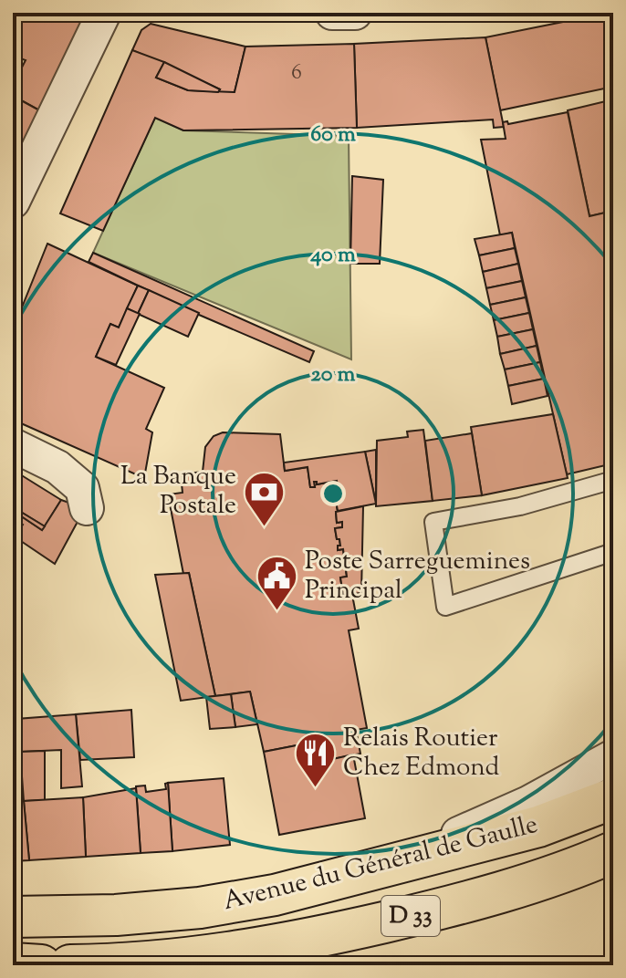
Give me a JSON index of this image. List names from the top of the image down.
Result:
{
  "streets": {
    "main road": ["Avenue du Général de Gaulle", "D 33"]
  },
  "places": {
    "bank": ["La Banque Postale"],
    "public building": ["Poste Sarreguemines Principal"],
    "restaurant": ["Relais Routier Chez Edmond"]
  },
  "house_numbers": ["6"],
  "rings": ["60 m", "40 m", "20 m"]
}
